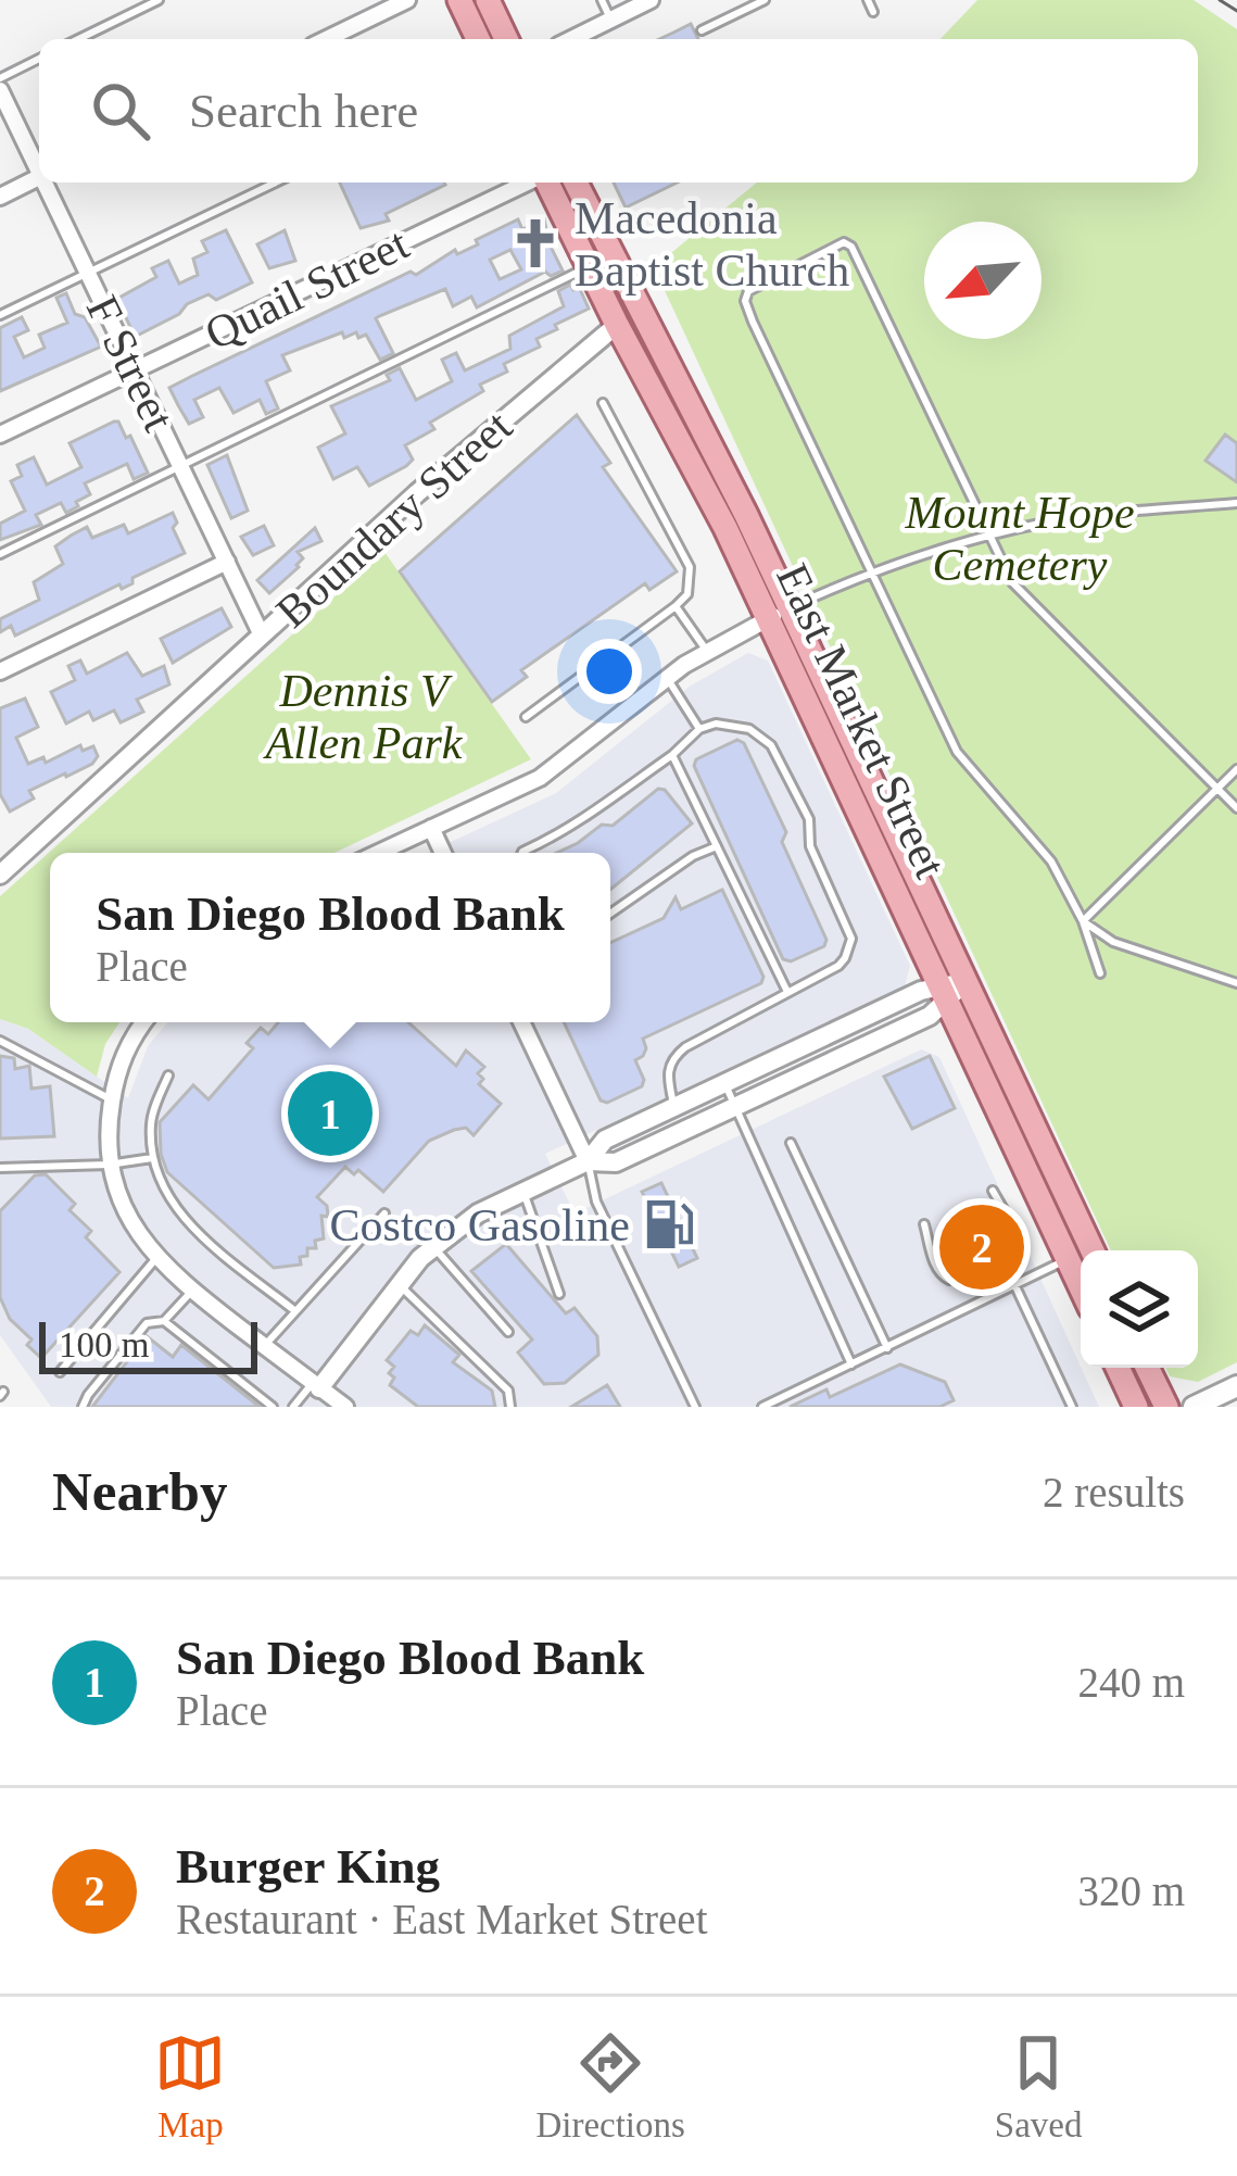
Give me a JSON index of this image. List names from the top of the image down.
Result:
{
  "streets": {
    "main road": ["East Market Street"],
    "street": ["Quail Street", "F Street", "Boundary Street"]
  },
  "crossings": [
    ["Quail Street", "F Street"],
    ["F Street", "Boundary Street"],
    ["Boundary Street", "East Market Street"]
  ],
  "parks": ["Mount Hope Cemetery", "Dennis V Allen Park"],
  "places": {
    "church": ["Macedonia Baptist Church"],
    "fuel station": ["Costco Gasoline"]
  },
  "scale_bar": "100 m",
  "north": "bottom left",
  "page": {
    "search": "Search here",
    "popup": ["San Diego Blood Bank", "Place"],
    "pins": ["1", "2"],
    "scale": "100 m",
    "heading": ["Nearby", "2 results"],
    "list": [
      {
        "mark": "1",
        "name": "San Diego Blood Bank",
        "note": "Place",
        "value": "240 m"
      },
      {
        "mark": "2",
        "name": "Burger King",
        "note": "Restaurant · East Market Street",
        "value": "320 m"
      }
    ],
    "nav": ["Map", "Directions", "Saved"]
  }
}
